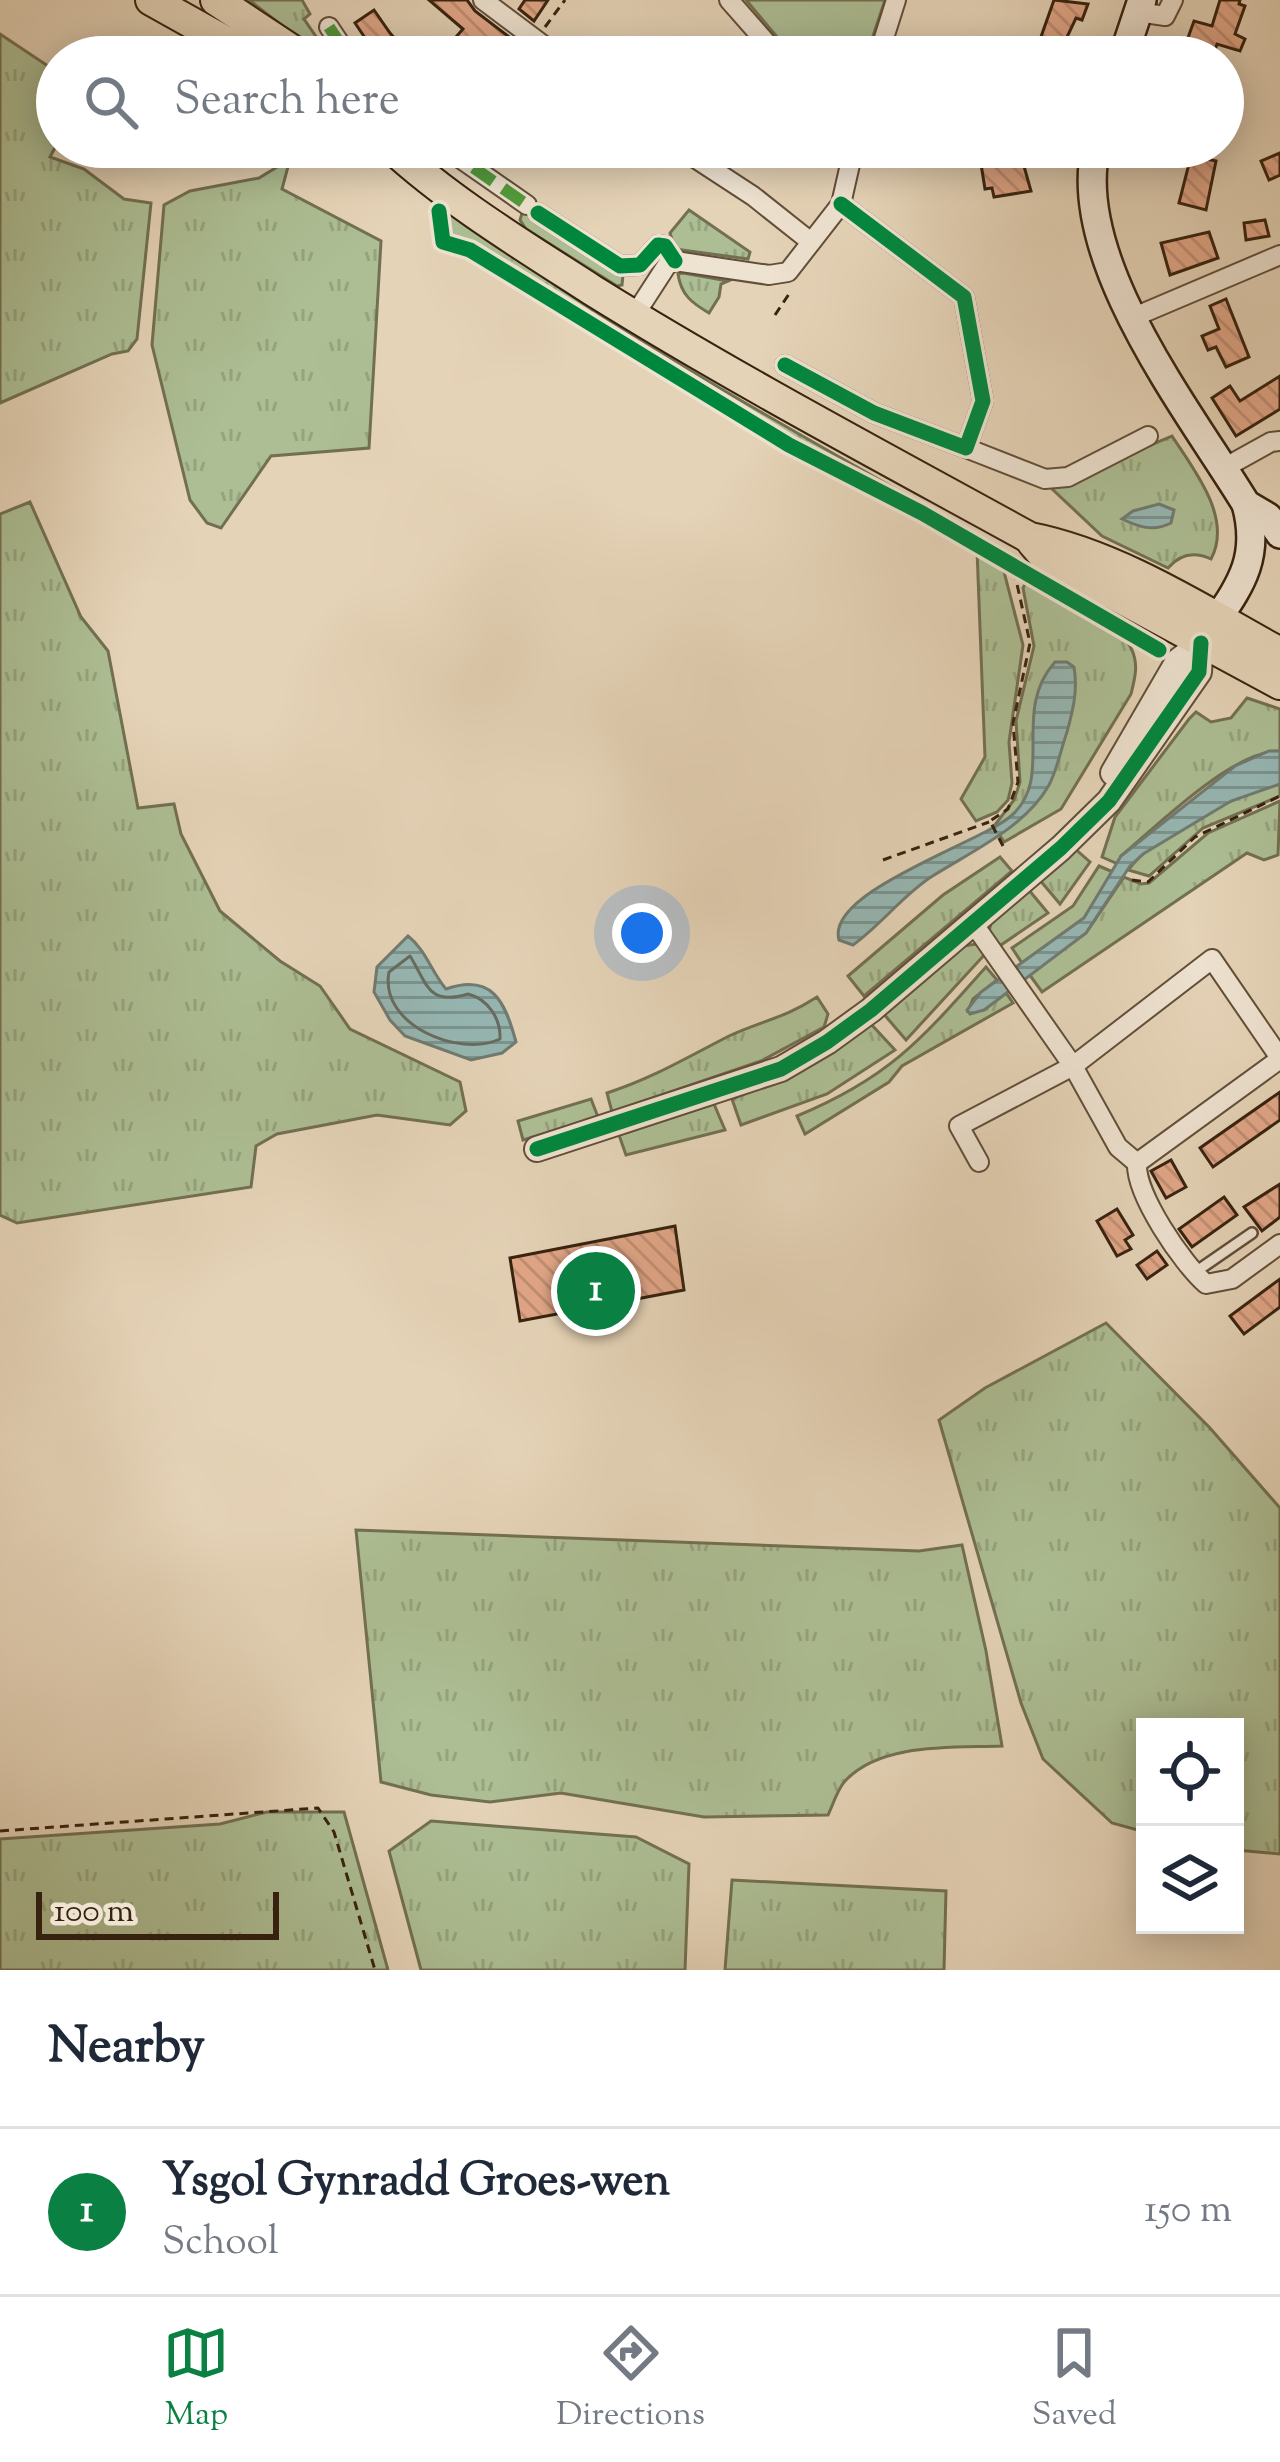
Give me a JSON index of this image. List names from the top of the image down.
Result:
{
  "scale_bar": "100 m",
  "page": {
    "search": "Search here",
    "pins": "1",
    "scale": "100 m",
    "heading": "Nearby",
    "list": [
      {
        "mark": "1",
        "name": "Ysgol Gynradd Groes-wen",
        "note": "School",
        "value": "150 m"
      }
    ],
    "nav": ["Map", "Directions", "Saved"]
  }
}
